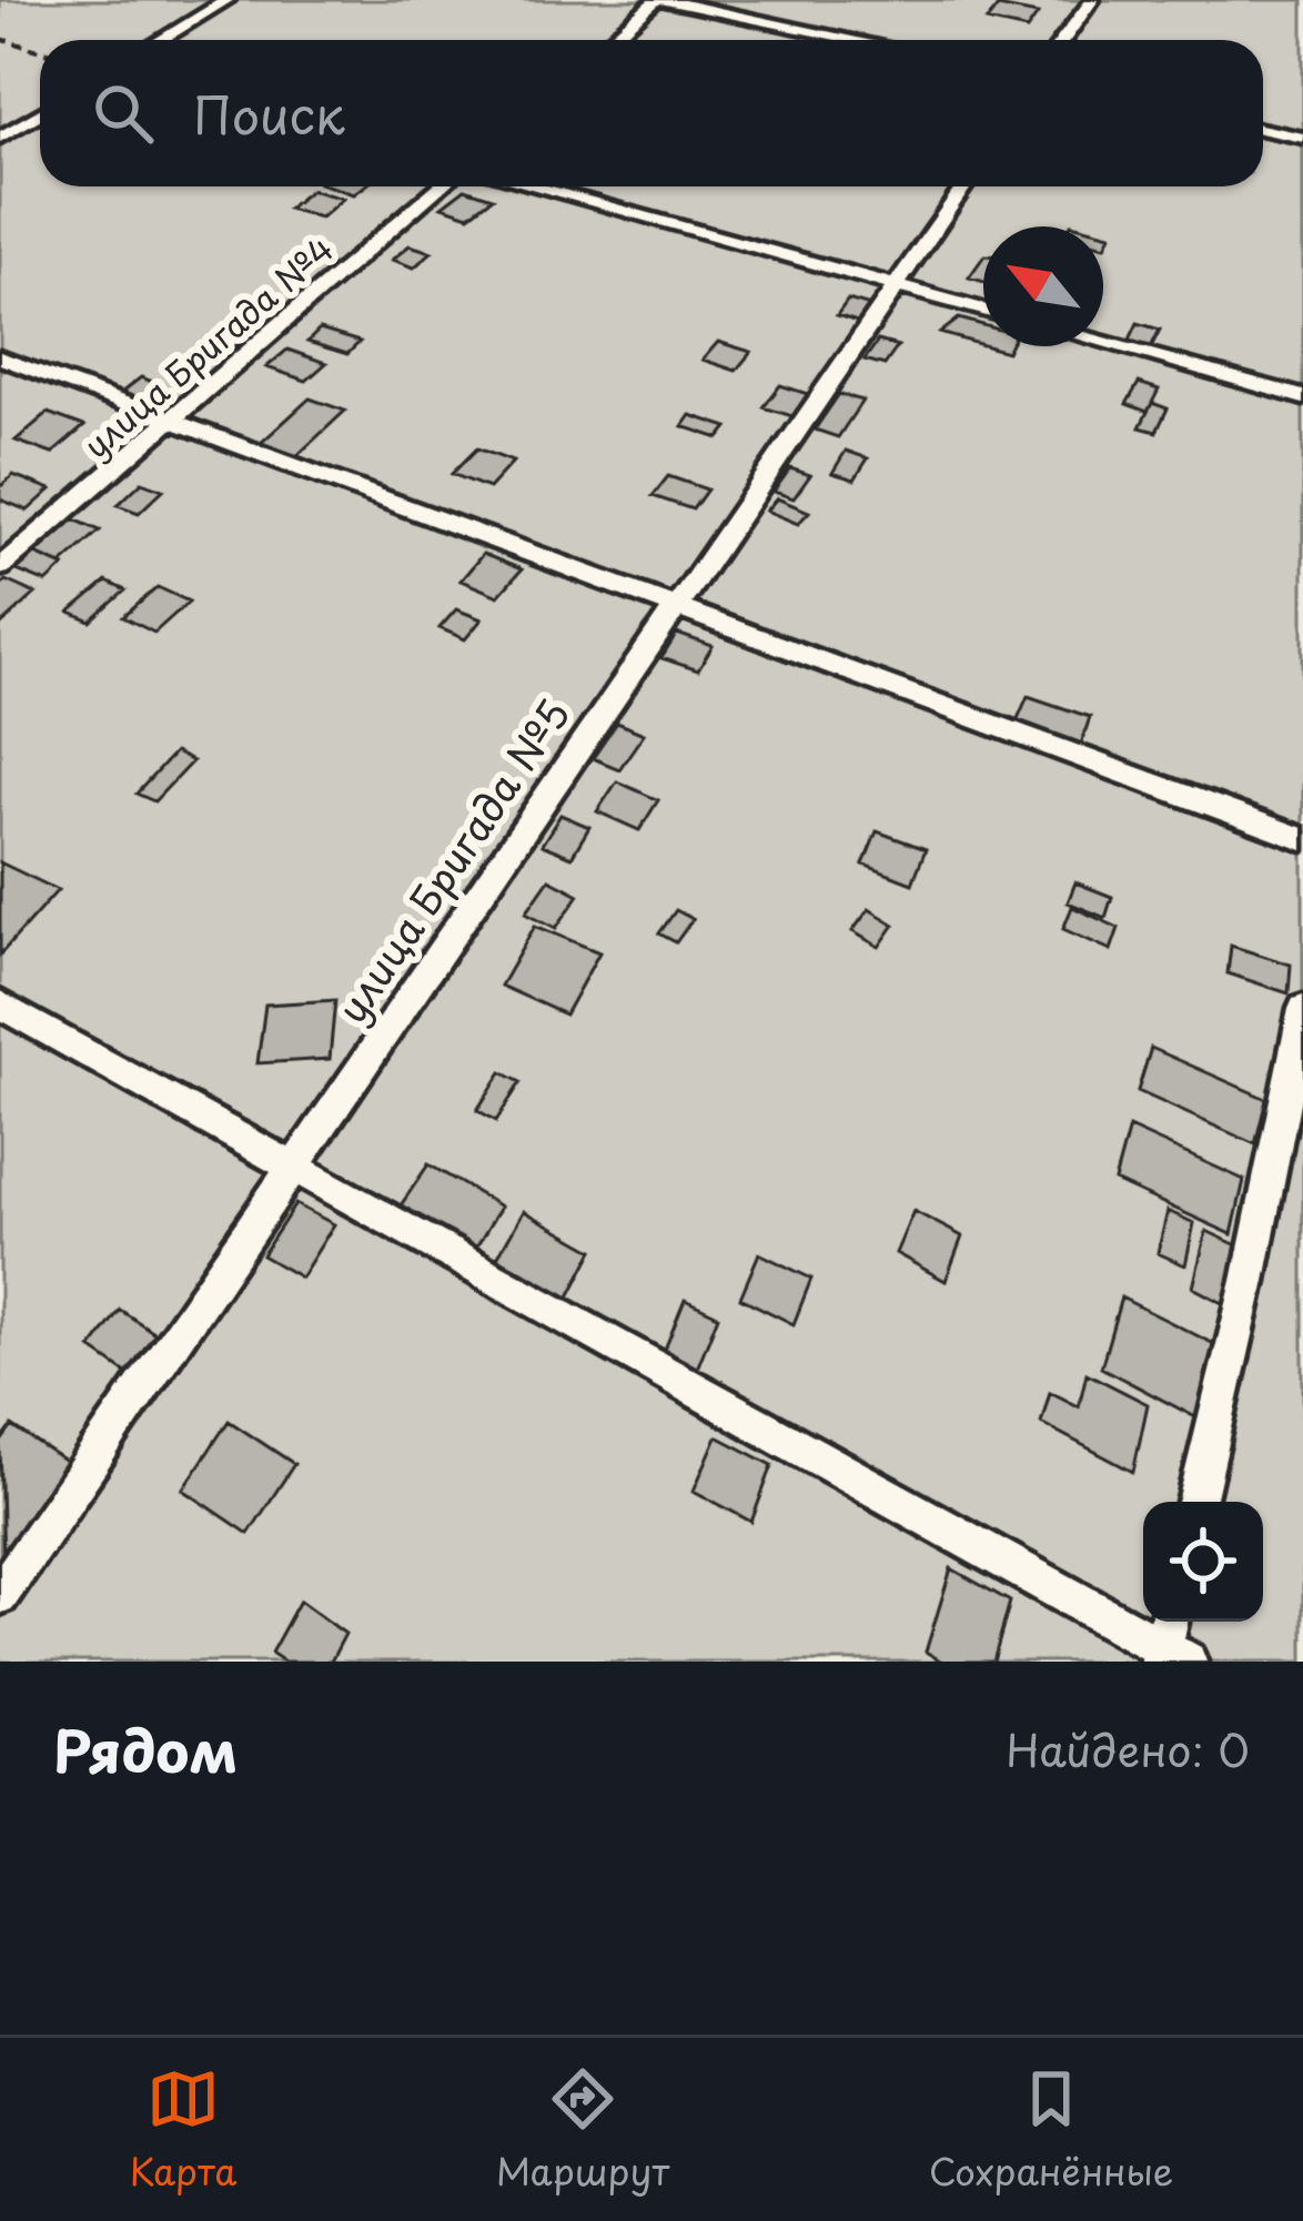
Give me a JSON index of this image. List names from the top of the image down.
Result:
{
  "streets": {
    "lane": ["улица Бригада №4", "улица Бригада №5"]
  },
  "north": "top left",
  "page": {
    "search": "Поиск",
    "heading": ["Рядом", "Найдено: 0"],
    "nav": ["Карта", "Маршрут", "Сохранённые"]
  }
}
